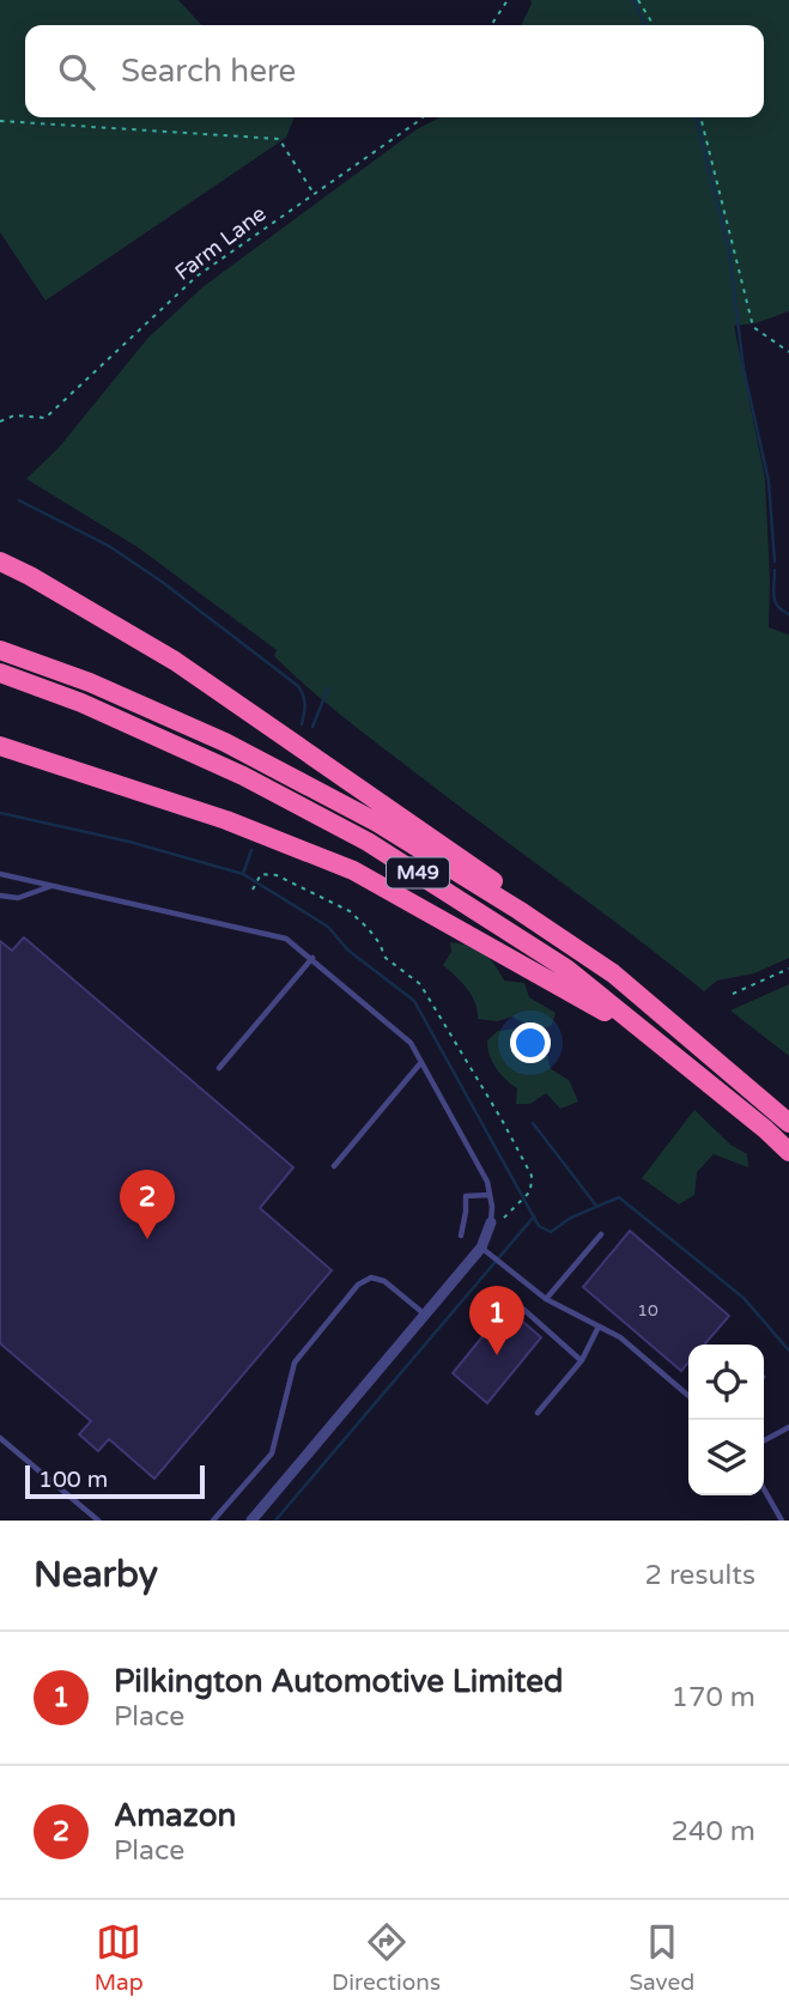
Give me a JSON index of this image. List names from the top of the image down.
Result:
{
  "streets": {
    "highway": ["M49"],
    "path": ["Farm Lane"]
  },
  "house_numbers": ["10"],
  "scale_bar": "100 m",
  "page": {
    "search": "Search here",
    "pins": ["2", "1"],
    "scale": "100 m",
    "heading": ["Nearby", "2 results"],
    "list": [
      {
        "mark": "1",
        "name": "Pilkington Automotive Limited",
        "note": "Place",
        "value": "170 m"
      },
      {
        "mark": "2",
        "name": "Amazon",
        "note": "Place",
        "value": "240 m"
      }
    ],
    "nav": ["Map", "Directions", "Saved"]
  }
}
